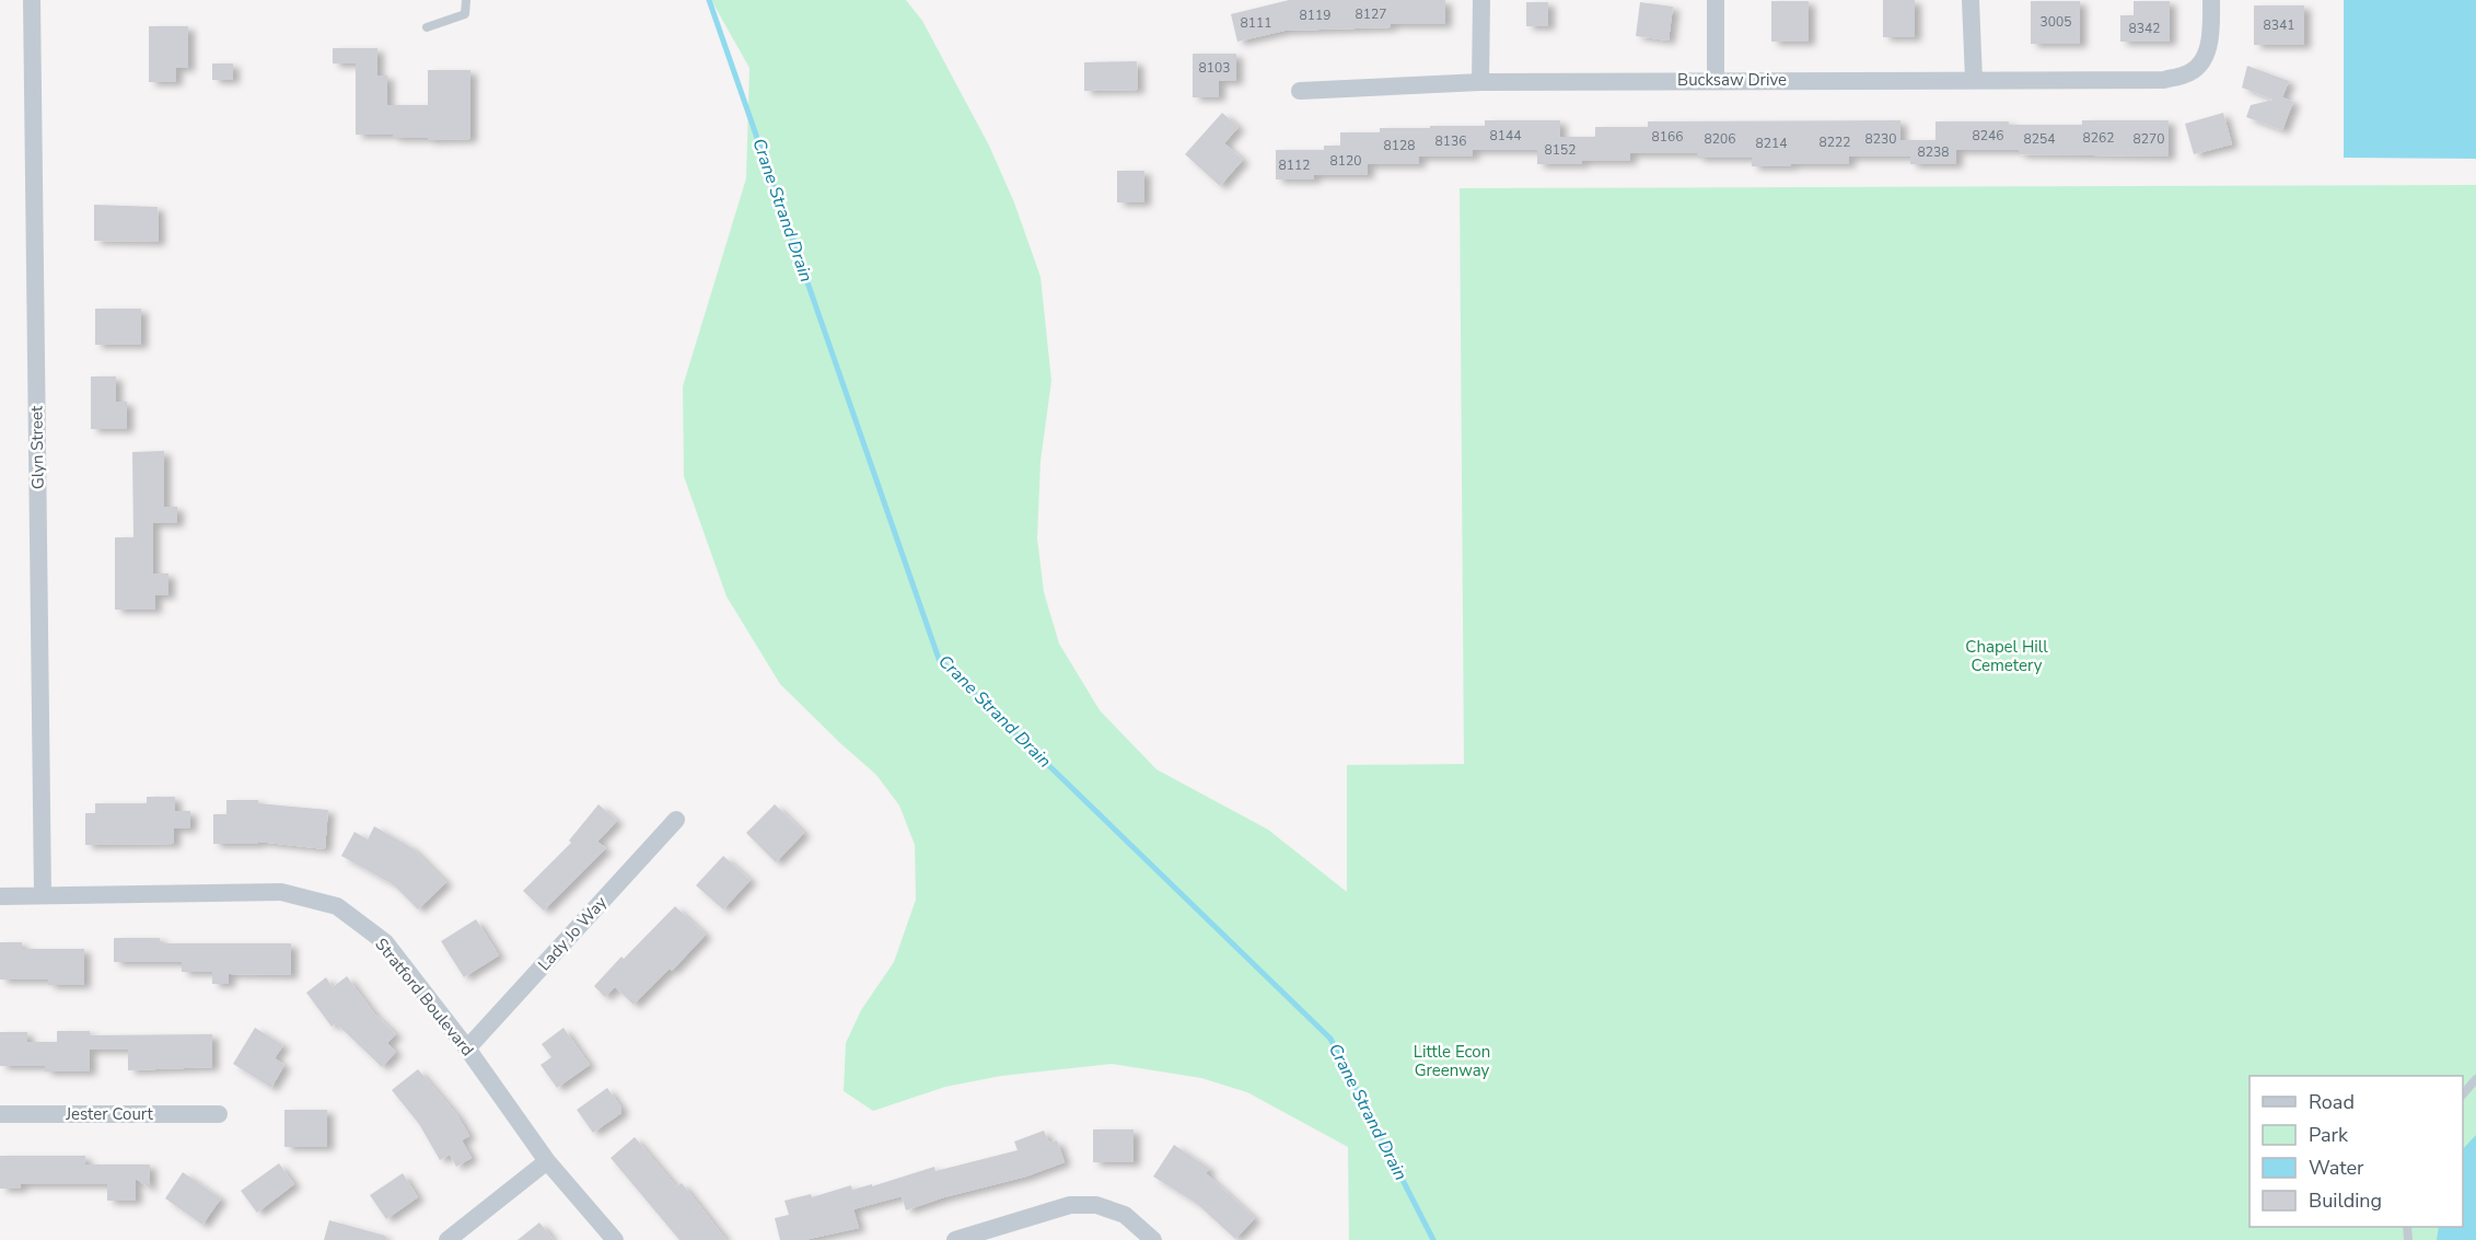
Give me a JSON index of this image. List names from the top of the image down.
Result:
{
  "streets": {
    "street": [
      "Bucksaw Drive",
      "Glyn Street",
      "Lady Jo Way",
      "Stratford Boulevard",
      "Jester Court"
    ]
  },
  "crossings": [
    ["Glyn Street", "Stratford Boulevard"],
    ["Lady Jo Way", "Stratford Boulevard"]
  ],
  "water": ["Crane Strand Drain"],
  "parks": ["Chapel Hill Cemetery", "Little Econ Greenway"],
  "house_numbers": [
    "8127",
    "8119",
    "3005",
    "8111",
    "8341",
    "8342",
    "8103",
    "8144",
    "8246",
    "8166",
    "8262",
    "8206",
    "8230",
    "8254",
    "8270",
    "8136",
    "8222",
    "8214",
    "8128",
    "8152",
    "8238",
    "8120",
    "8112"
  ],
  "legend": [
    "Road",
    "Park",
    "Water",
    "Building"
  ]
}
